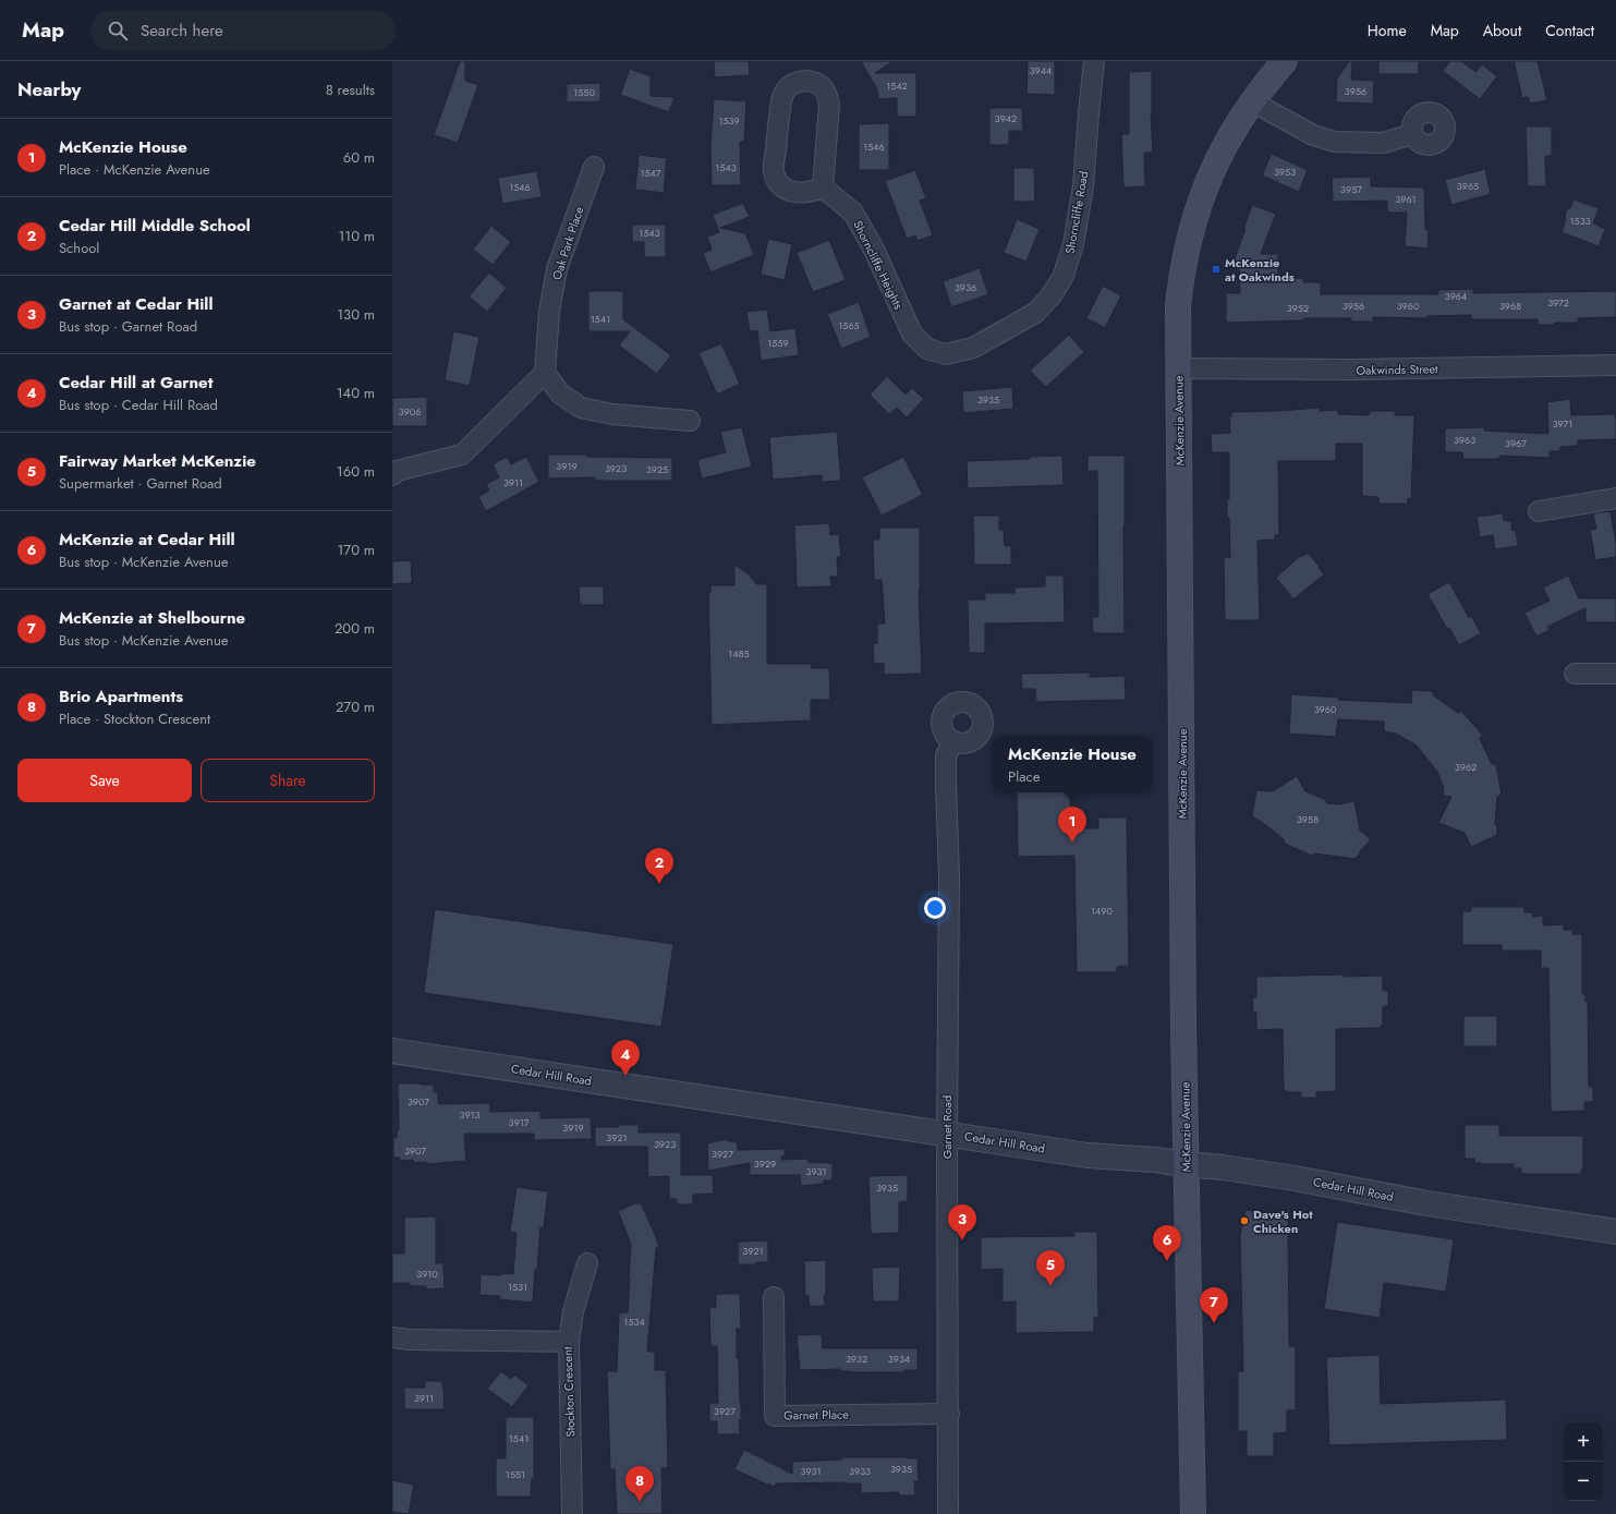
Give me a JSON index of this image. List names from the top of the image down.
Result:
{
  "streets": {
    "main road": ["McKenzie Avenue"],
    "street": [
      "Shorncliffe Road",
      "Oak Park Place",
      "Shorncliffe Heights",
      "Oakwinds Street",
      "Cedar Hill Road",
      "Garnet Road",
      "Stockton Crescent",
      "Garnet Place"
    ]
  },
  "crossings": [
    ["Shorncliffe Road", "Shorncliffe Heights"],
    ["Oakwinds Street", "McKenzie Avenue"],
    ["McKenzie Avenue", "Cedar Hill Road"],
    ["Cedar Hill Road", "Garnet Road"],
    ["Garnet Road", "Garnet Place"]
  ],
  "places": {
    "transit": ["McKenzie at Oakwinds"],
    "other": ["Dave's Hot Chicken"]
  },
  "house_numbers": [
    "3944",
    "1542",
    "3956",
    "1550",
    "3942",
    "1539",
    "1546",
    "1543",
    "3953",
    "1547",
    "3965",
    "1546",
    "3957",
    "3961",
    "1533",
    "1543",
    "3936",
    "3964",
    "3972",
    "3956",
    "3960",
    "3968",
    "3952",
    "1541",
    "1565",
    "1559",
    "3935",
    "3906",
    "3971",
    "3963",
    "3967",
    "3919",
    "3923",
    "3925",
    "3911",
    "1485",
    "3960",
    "3962",
    "3958",
    "1490",
    "3907",
    "3913",
    "3917",
    "3919",
    "3921",
    "3923",
    "3907",
    "3927",
    "3929",
    "3931",
    "3935",
    "3921",
    "3910",
    "1531",
    "1534",
    "3932",
    "3934",
    "3911",
    "3927",
    "1541",
    "3935",
    "3931",
    "3933",
    "1551"
  ],
  "page": {
    "header": "Map",
    "search": "Search here",
    "nav": [
      "Home",
      "Map",
      "About",
      "Contact"
    ],
    "heading": ["Nearby", "8 results"],
    "list": [
      {
        "mark": "1",
        "name": "McKenzie House",
        "note": "Place · McKenzie Avenue",
        "value": "60 m"
      },
      {
        "mark": "2",
        "name": "Cedar Hill Middle School",
        "note": "School",
        "value": "110 m"
      },
      {
        "mark": "3",
        "name": "Garnet at Cedar Hill",
        "note": "Bus stop · Garnet Road",
        "value": "130 m"
      },
      {
        "mark": "4",
        "name": "Cedar Hill at Garnet",
        "note": "Bus stop · Cedar Hill Road",
        "value": "140 m"
      },
      {
        "mark": "5",
        "name": "Fairway Market McKenzie",
        "note": "Supermarket · Garnet Road",
        "value": "160 m"
      },
      {
        "mark": "6",
        "name": "McKenzie at Cedar Hill",
        "note": "Bus stop · McKenzie Avenue",
        "value": "170 m"
      },
      {
        "mark": "7",
        "name": "McKenzie at Shelbourne",
        "note": "Bus stop · McKenzie Avenue",
        "value": "200 m"
      },
      {
        "mark": "8",
        "name": "Brio Apartments",
        "note": "Place · Stockton Crescent",
        "value": "270 m"
      }
    ],
    "popup": ["McKenzie House", "Place"],
    "buttons": ["Save", "Share"],
    "pins": [
      "1",
      "2",
      "4",
      "3",
      "6",
      "5",
      "7",
      "8"
    ],
    "map_buttons": ["+", "−"]
  }
}
